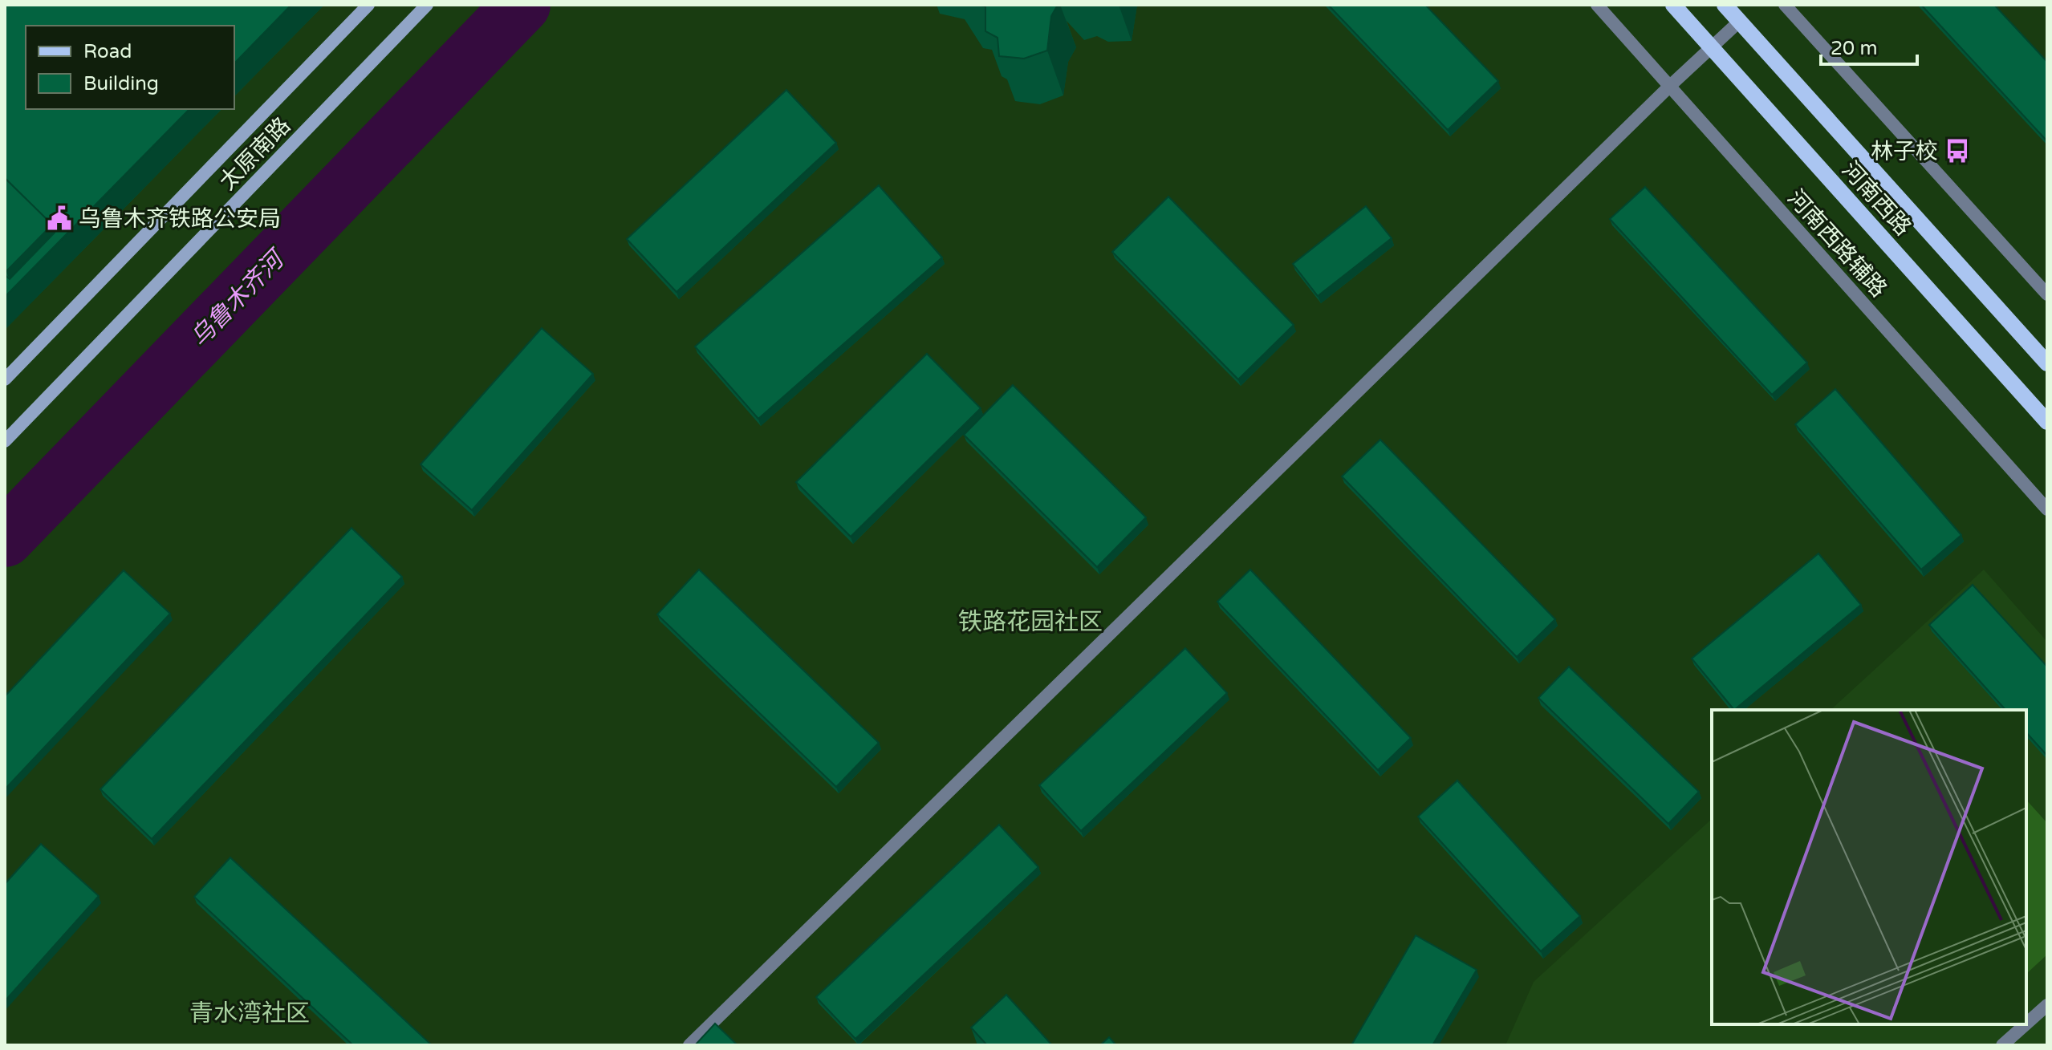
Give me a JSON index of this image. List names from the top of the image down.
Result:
{
  "streets": {
    "main road": ["太原南路", "河南西路"],
    "street": ["河南西路辅路"]
  },
  "districts": ["铁路花园社区", "青水湾社区"],
  "water": ["乌鲁木齐河"],
  "places": {
    "bus stop": ["林子校"],
    "public building": ["乌鲁木齐铁路公安局"]
  },
  "legend": ["Road", "Building"],
  "scale_bar": "20 m"
}
